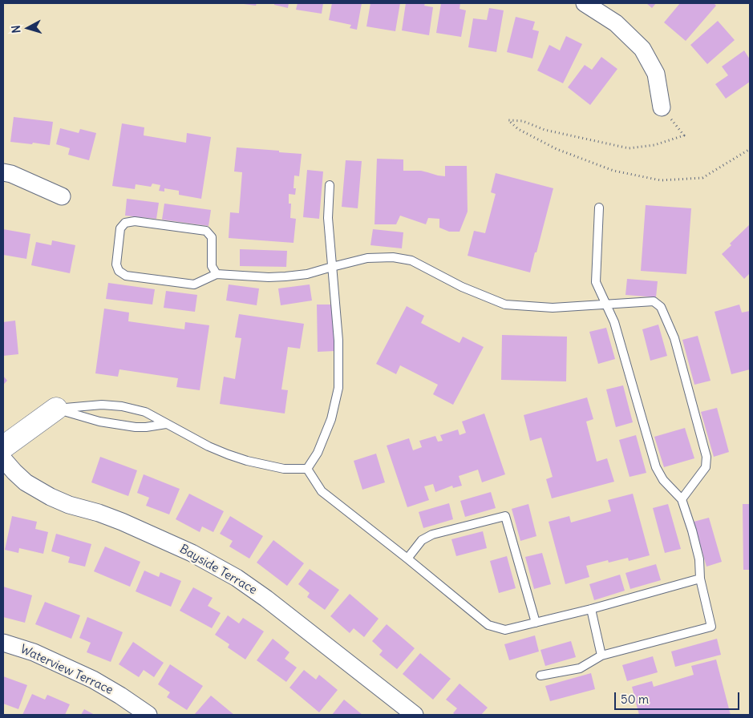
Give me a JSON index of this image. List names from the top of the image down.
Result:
{
  "streets": {
    "street": ["Bayside Terrace", "Waterview Terrace"]
  },
  "scale_bar": "50 m",
  "north": "left"
}
